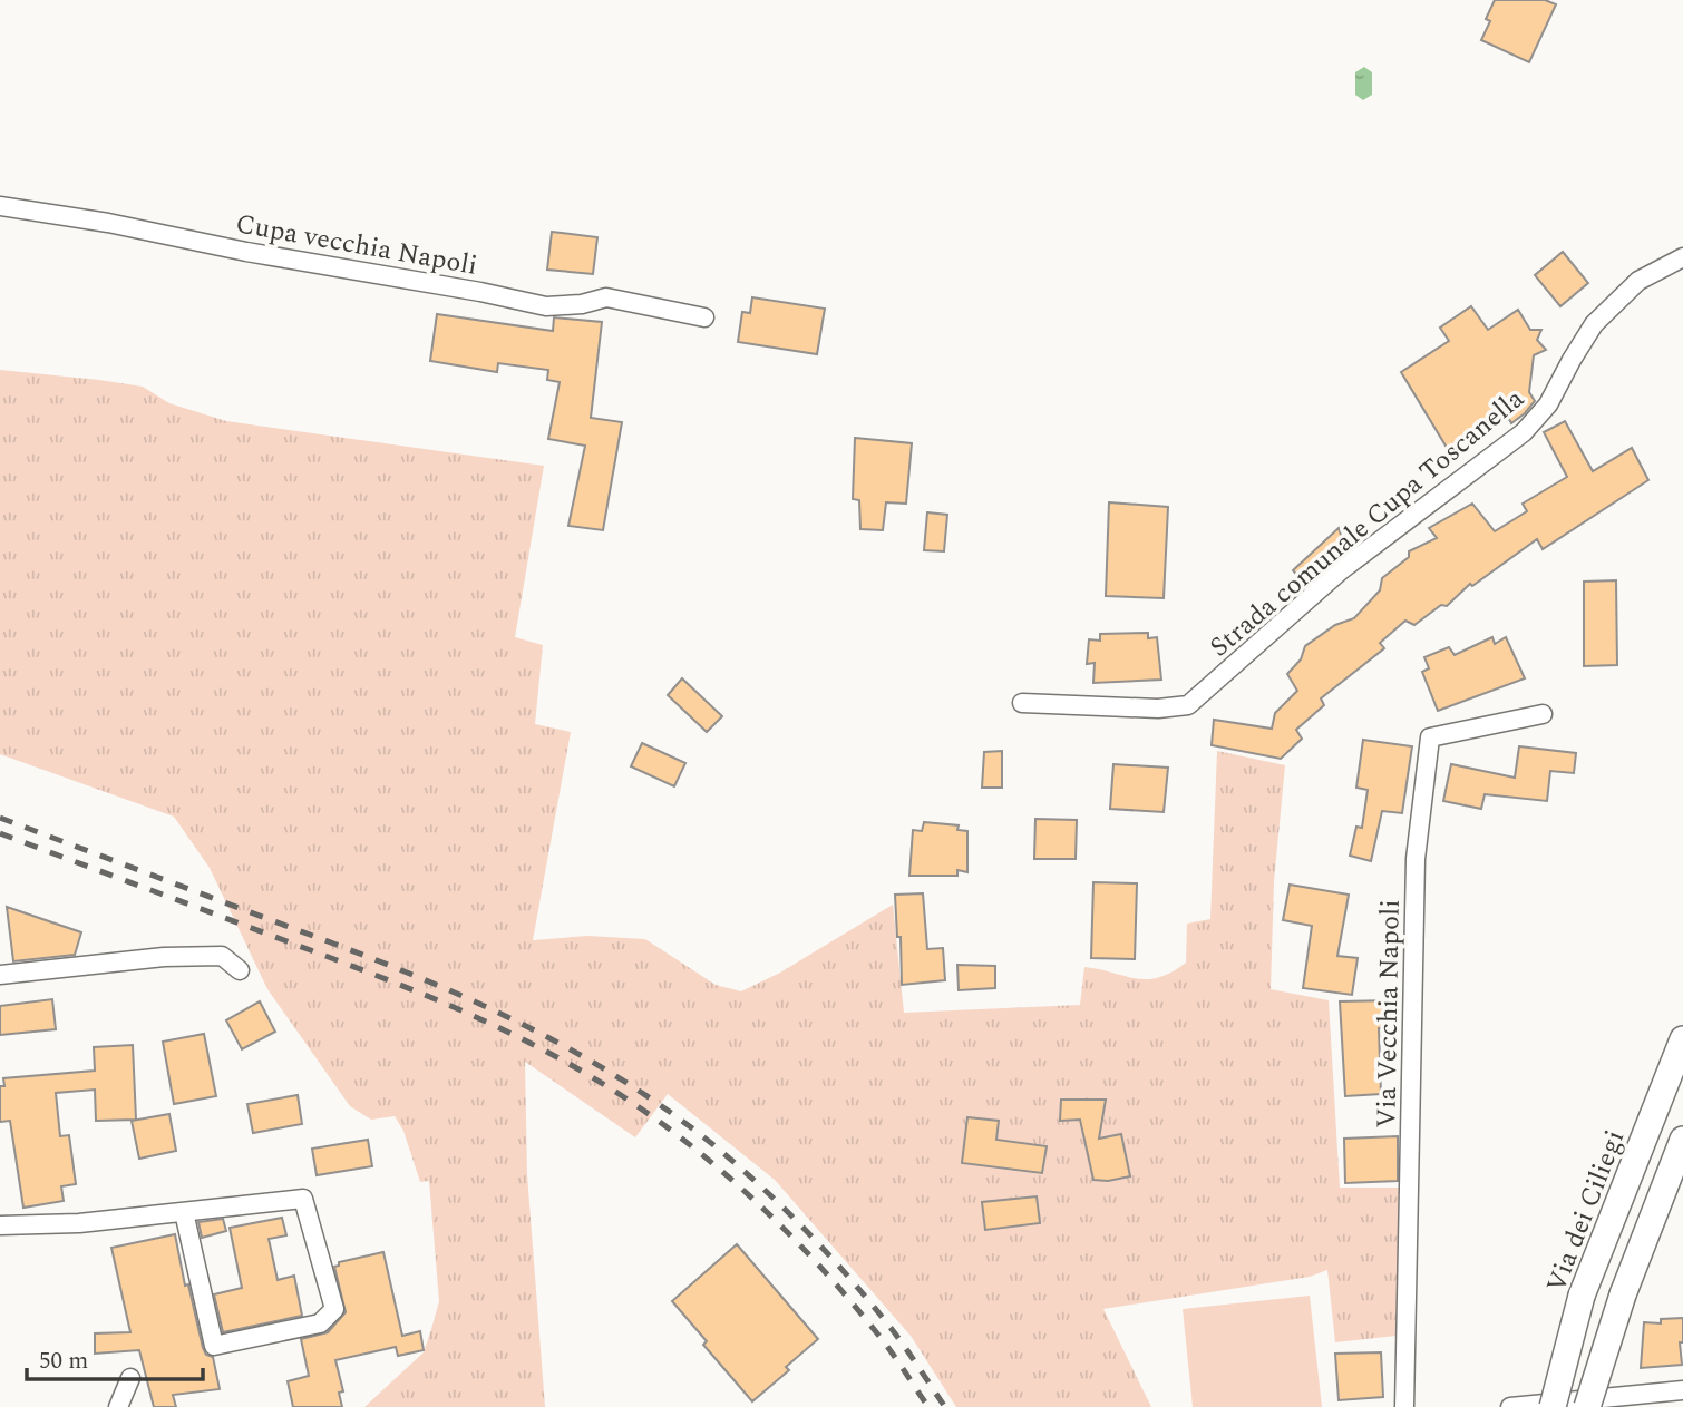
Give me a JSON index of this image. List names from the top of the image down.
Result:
{
  "streets": {
    "main road": ["Via dei Ciliegi"],
    "street": ["Cupa vecchia Napoli", "Strada comunale Cupa Toscanella", "Via Vecchia Napoli"]
  },
  "scale_bar": "50 m"
}
